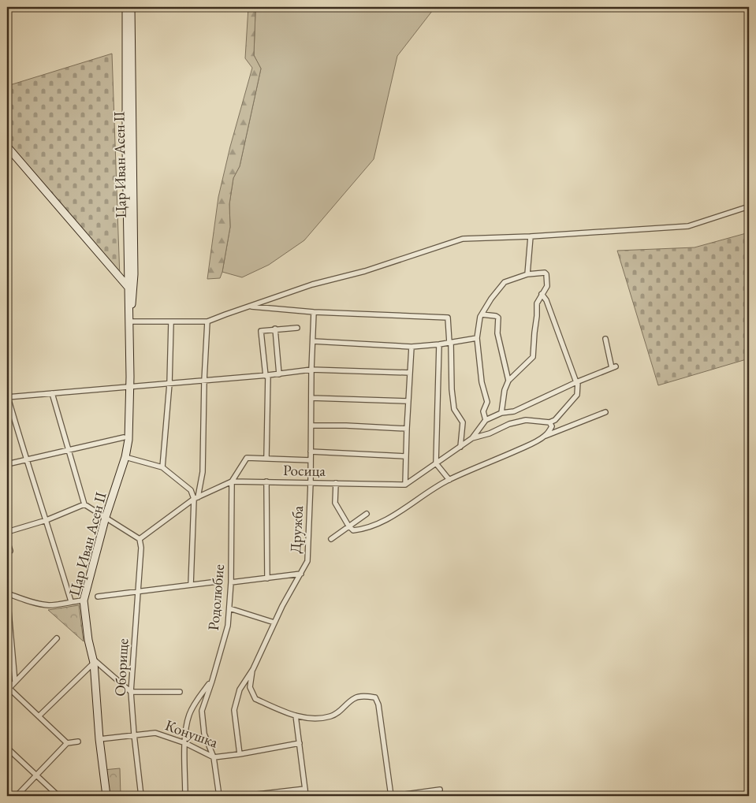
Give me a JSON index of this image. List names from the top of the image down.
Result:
{
  "streets": {
    "street": [
      "Цар Иван Асен II",
      "Росица",
      "Дружба",
      "Родолюбие",
      "Оборище",
      "Конушка"
    ]
  },
  "crossings": [
    ["Цар Иван Асен II", "Конушка"],
    ["Росица", "Дружба"],
    ["Росица", "Родолюбие"],
    ["Росица", "Оборище"],
    ["Дружба", "Конушка"],
    ["Родолюбие", "Конушка"],
    ["Оборище", "Конушка"]
  ]
}
